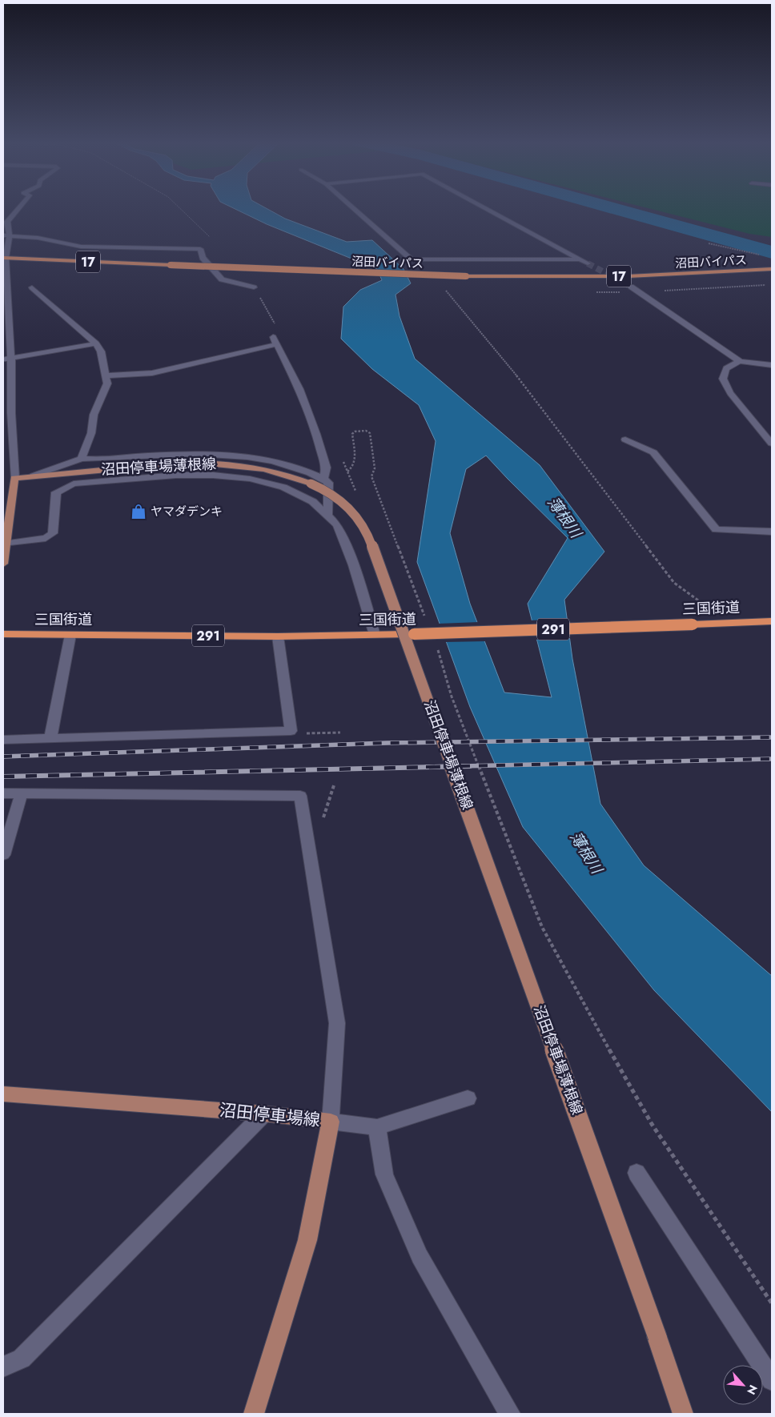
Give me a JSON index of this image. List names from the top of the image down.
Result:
{
  "streets": {
    "highway": [
      "17",
      "沼田バイパス",
      "三国街道",
      "291"
    ],
    "main road": ["沼田停車場薄根線", "沼田停車場線"]
  },
  "water": ["薄根川"],
  "places": {
    "shop": ["ヤマダデンキ"]
  },
  "north": "bottom right"
}
